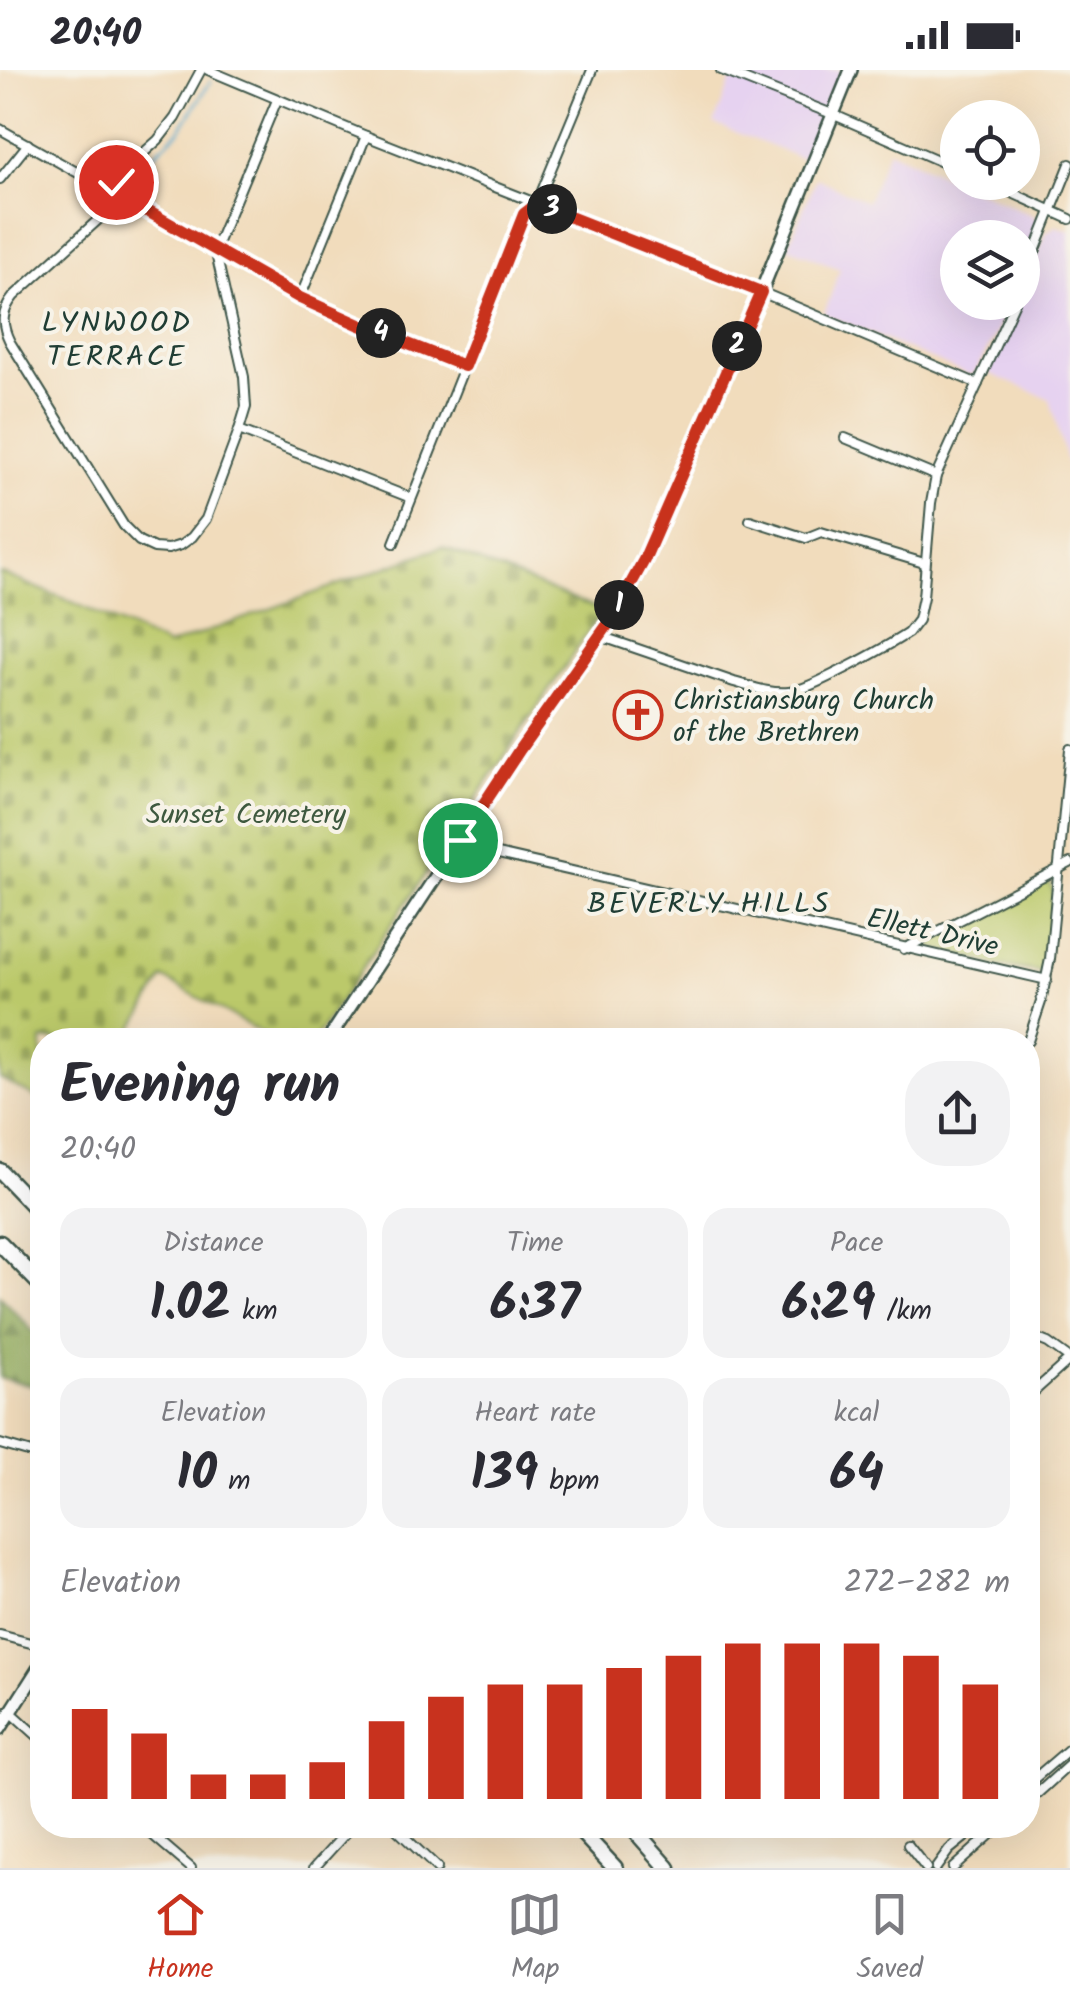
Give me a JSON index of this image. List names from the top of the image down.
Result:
{
  "streets": {
    "street": ["Ellett Drive"]
  },
  "districts": ["LYNWOOD TERRACE", "BEVERLY HILLS"],
  "parks": ["Sunset Cemetery"],
  "places": {
    "church": ["Christiansburg Church of the Brethren"]
  },
  "page": {
    "status": "20:40",
    "pins": [
      "3",
      "4",
      "2",
      "1"
    ],
    "heading": ["Evening run", "20:40"],
    "stats": [
      ["Distance", "1.02 km"],
      ["Time", "6:37"],
      ["Pace", "6:29 /km"],
      ["Elevation", "10 m"],
      ["Heart rate", "139 bpm"],
      ["kcal", "64"]
    ],
    "chart": ["Elevation", "272–282 m"],
    "tabs": ["Home", "Map", "Saved"]
  }
}
